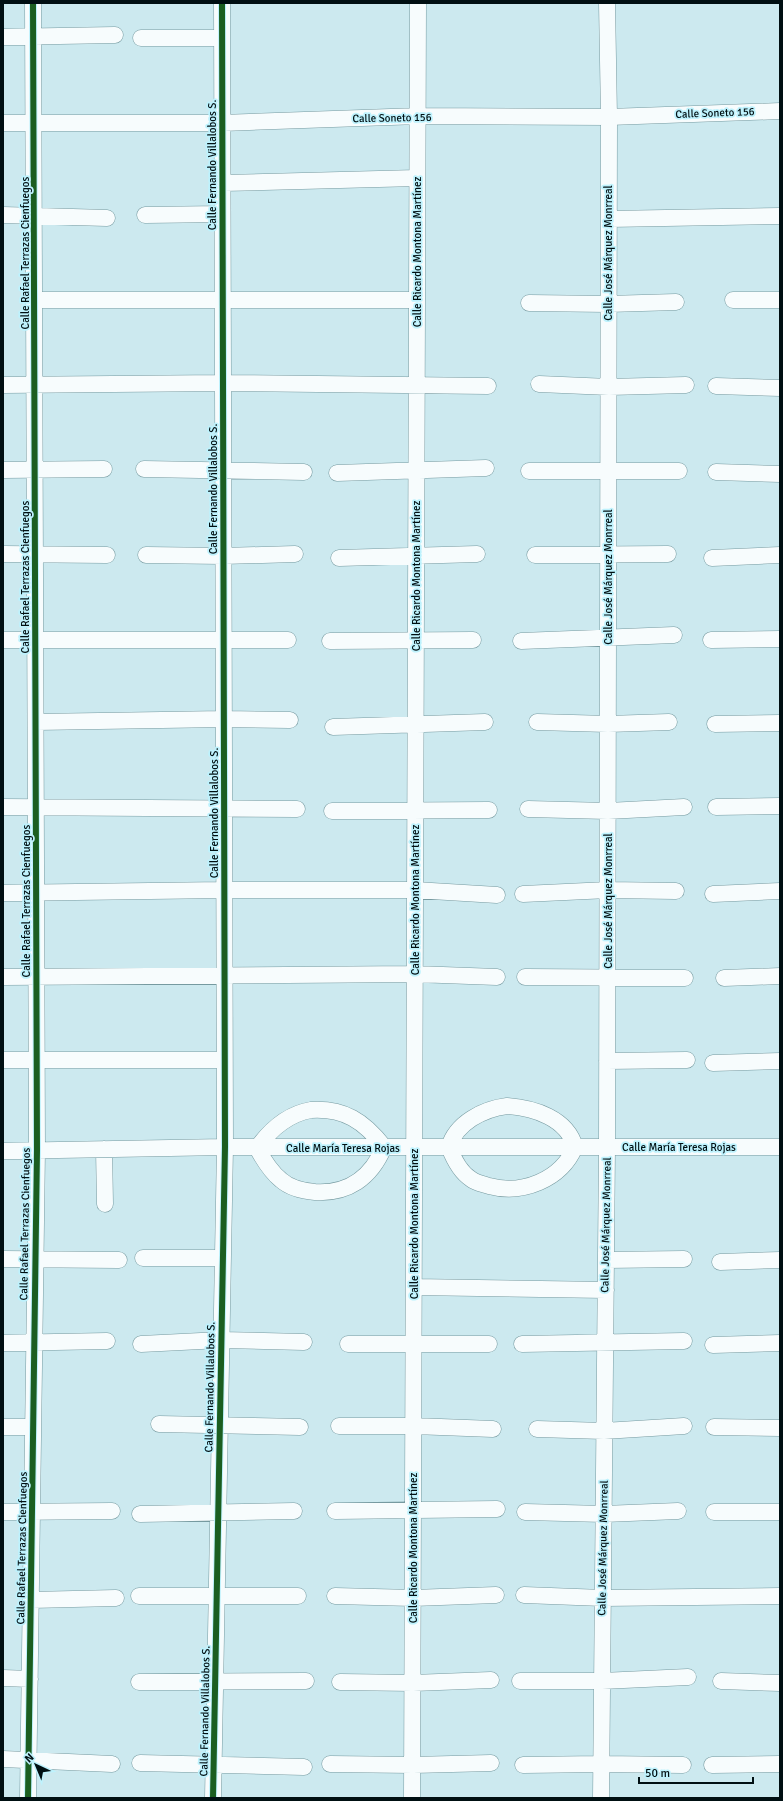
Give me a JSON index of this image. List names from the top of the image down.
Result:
{
  "streets": {
    "street": [
      "Calle Soneto 156",
      "Calle Fernando Villalobos S.",
      "Calle Ricardo Montona Martínez",
      "Calle Rafael Terrazas Cienfuegos",
      "Calle José Márquez Monrreal",
      "Calle María Teresa Rojas"
    ]
  },
  "crossings": [
    ["Calle Soneto 156", "Calle Fernando Villalobos S."],
    ["Calle Soneto 156", "Calle Ricardo Montona Martínez"],
    ["Calle Soneto 156", "Calle Rafael Terrazas Cienfuegos"],
    ["Calle Soneto 156", "Calle José Márquez Monrreal"],
    ["Calle Fernando Villalobos S.", "Calle María Teresa Rojas"],
    ["Calle Ricardo Montona Martínez", "Calle María Teresa Rojas"],
    ["Calle Rafael Terrazas Cienfuegos", "Calle María Teresa Rojas"],
    ["Calle José Márquez Monrreal", "Calle María Teresa Rojas"]
  ],
  "scale_bar": "50 m",
  "north": "top left"
}
